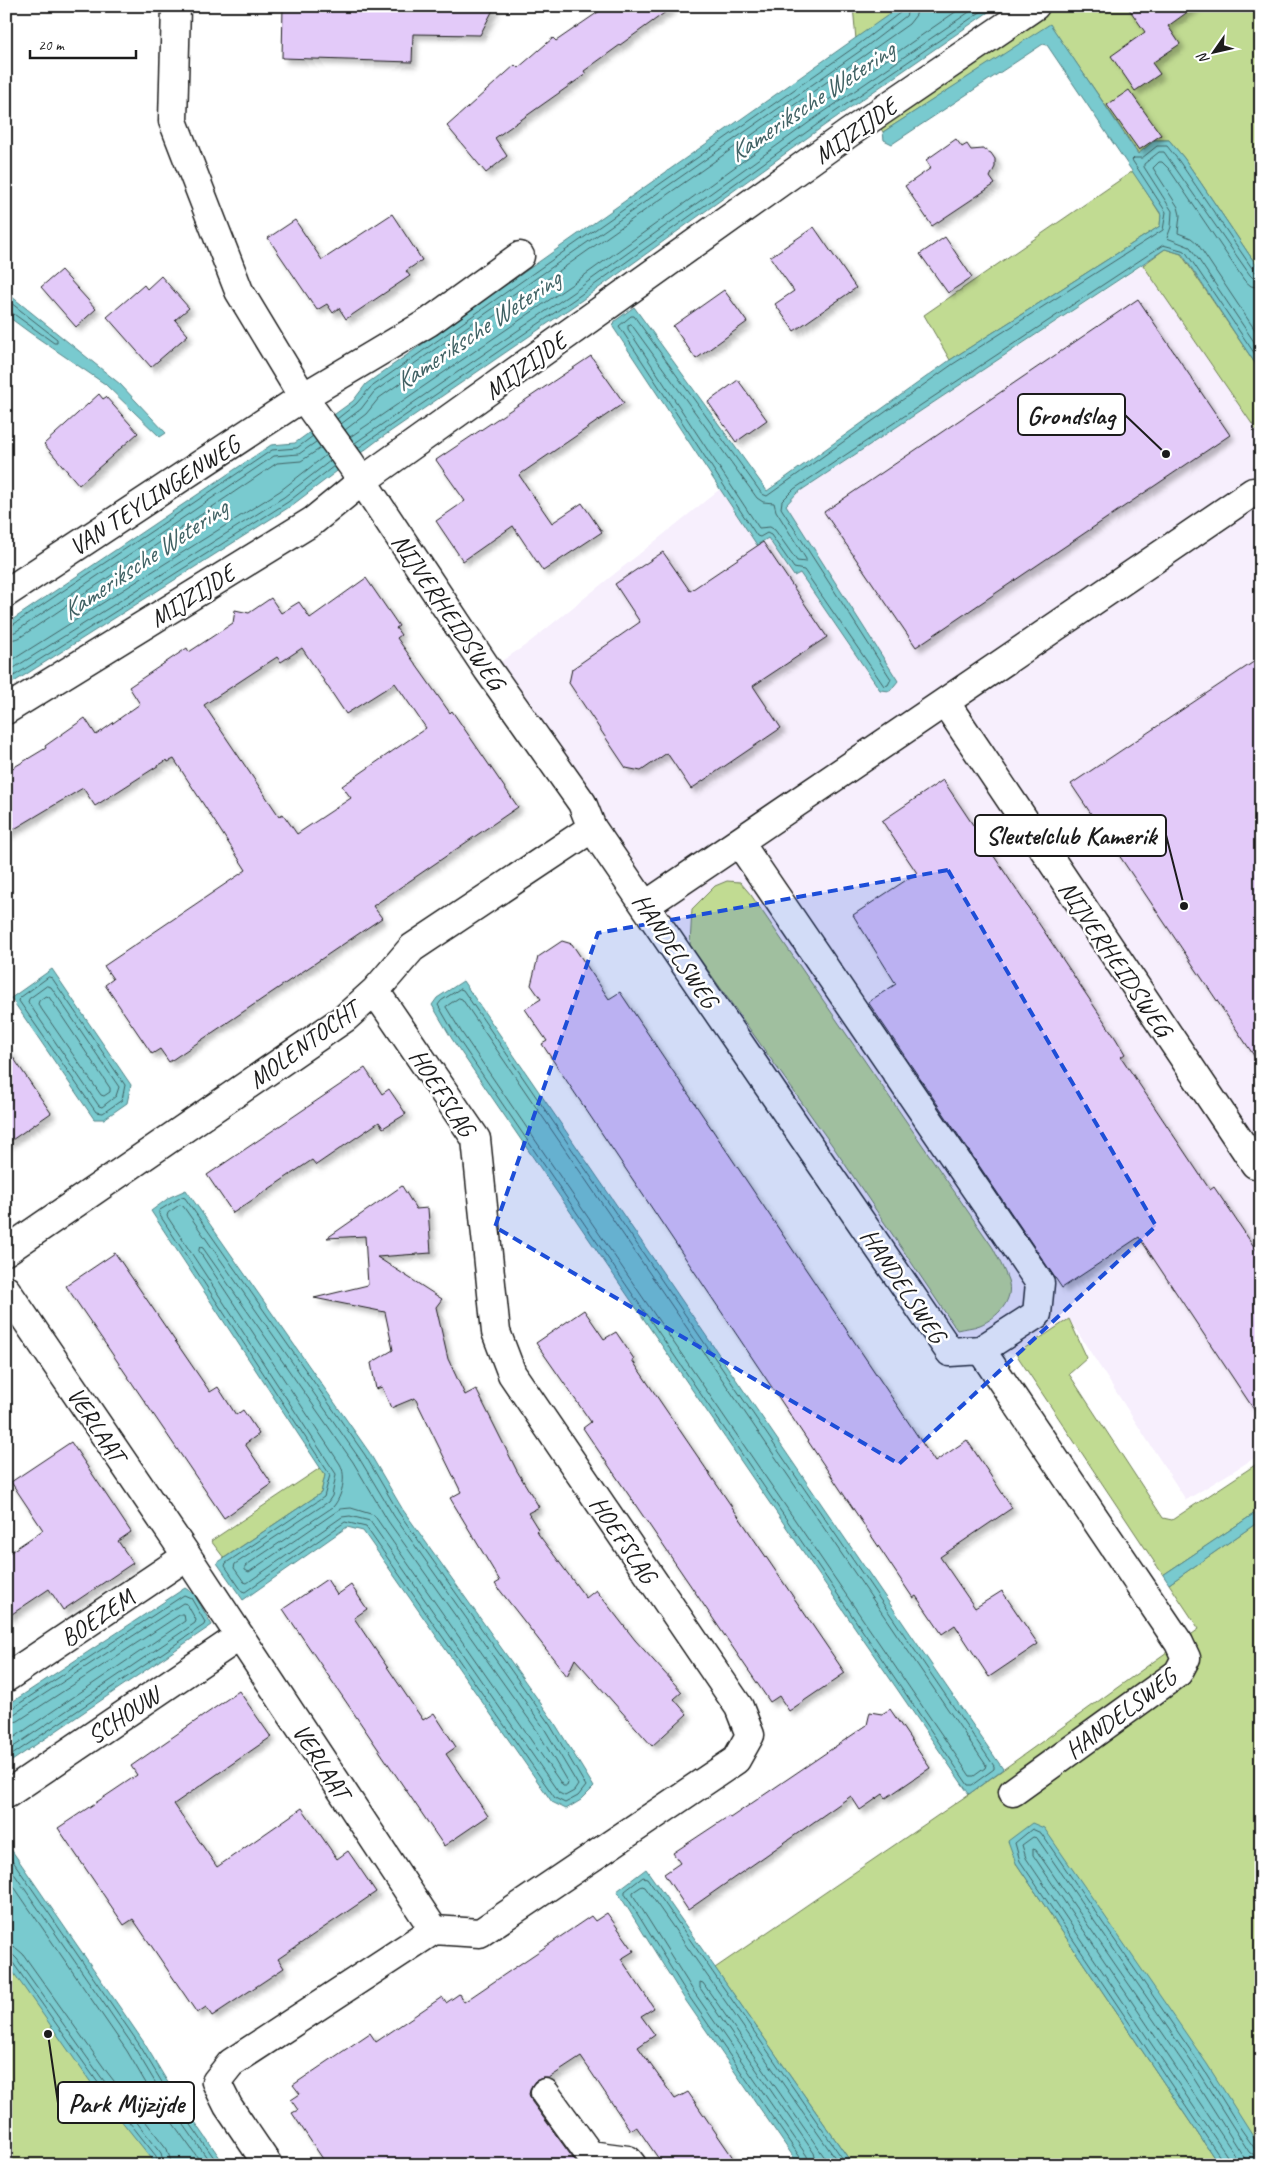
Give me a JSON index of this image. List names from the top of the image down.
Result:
{
  "streets": {
    "street": [
      "MIJZIJDE",
      "VAN TEYLINGENWEG",
      "NIJVERHEIDSWEG",
      "HANDELSWEG",
      "MOLENTOCHT",
      "HOEFSLAG",
      "VERLAAT",
      "BOEZEM",
      "SCHOUW"
    ]
  },
  "crossings": [
    ["MIJZIJDE", "NIJVERHEIDSWEG"],
    ["VAN TEYLINGENWEG", "NIJVERHEIDSWEG"],
    ["NIJVERHEIDSWEG", "HANDELSWEG"],
    ["NIJVERHEIDSWEG", "MOLENTOCHT"],
    ["HANDELSWEG", "MOLENTOCHT"],
    ["MOLENTOCHT", "HOEFSLAG"],
    ["HOEFSLAG", "VERLAAT"],
    ["VERLAAT", "BOEZEM"],
    ["VERLAAT", "SCHOUW"]
  ],
  "water": ["Kameriksche Wetering"],
  "places": ["Grondslag", "Sleutelclub Kamerik", "Park Mijzijde"],
  "scale_bar": "20 m",
  "north": "bottom left"
}
